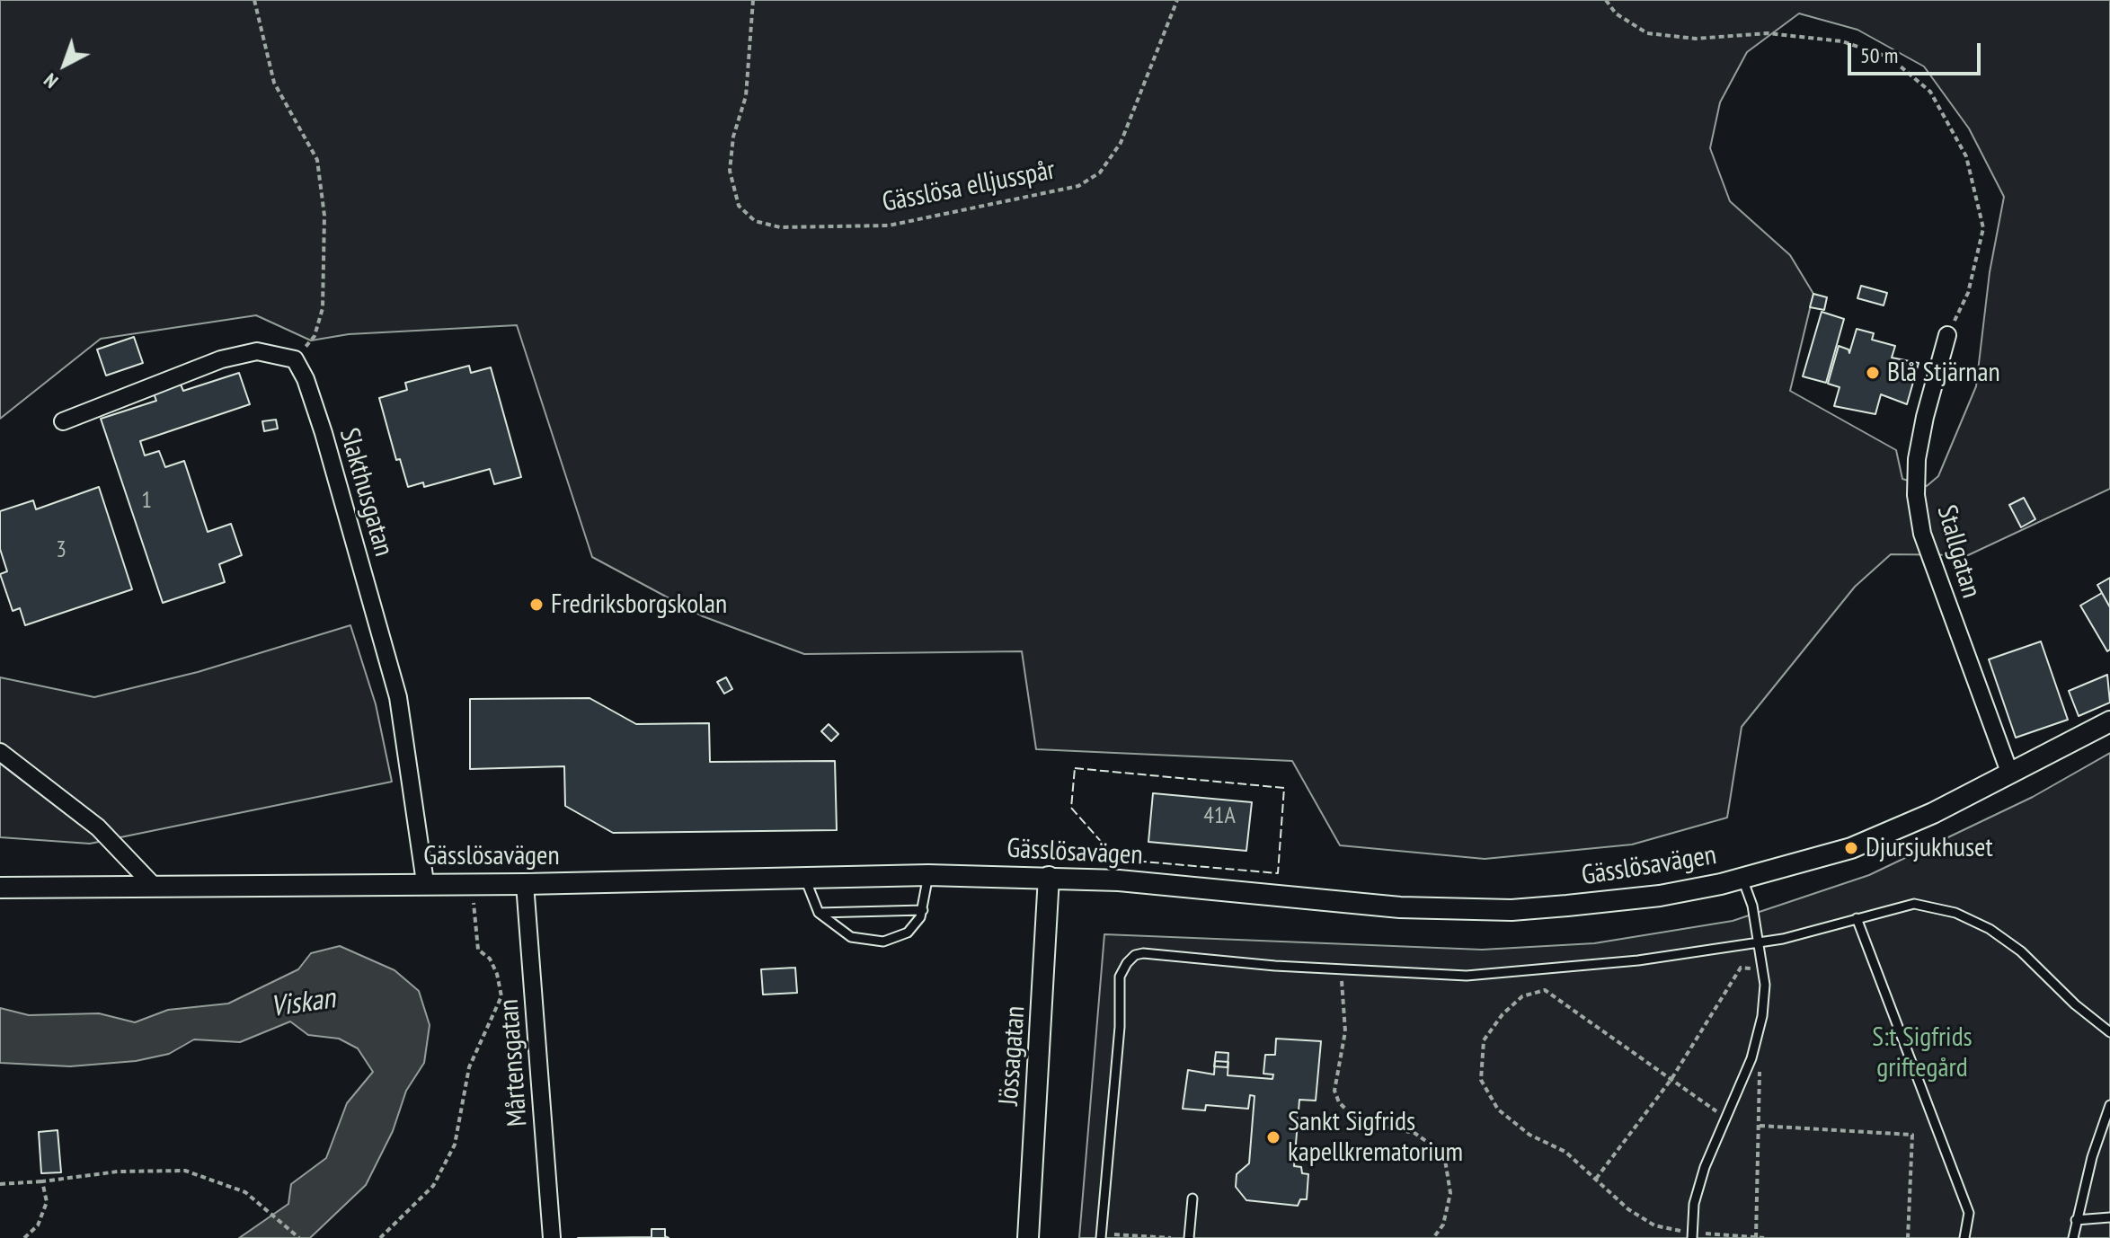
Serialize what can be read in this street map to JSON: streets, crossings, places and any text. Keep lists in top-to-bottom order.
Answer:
{
  "streets": {
    "street": [
      "Slakthusgatan",
      "Stallgatan",
      "Gässlösavägen",
      "Jössagatan",
      "Mårtensgatan"
    ],
    "path": ["Gässlösa elljusspår"]
  },
  "crossings": [
    ["Slakthusgatan", "Gässlösavägen"],
    ["Stallgatan", "Gässlösavägen"],
    ["Gässlösavägen", "Jössagatan"],
    ["Gässlösavägen", "Mårtensgatan"]
  ],
  "water": ["Viskan"],
  "parks": ["S:t Sigfrids griftegård"],
  "places": [
    "Blå Stjärnan",
    "Fredriksborgskolan",
    "Djursjukhuset",
    "Sankt Sigfrids kapellkrematorium"
  ],
  "house_numbers": ["1", "3", "41A"],
  "scale_bar": "50 m",
  "north": "bottom left"
}
